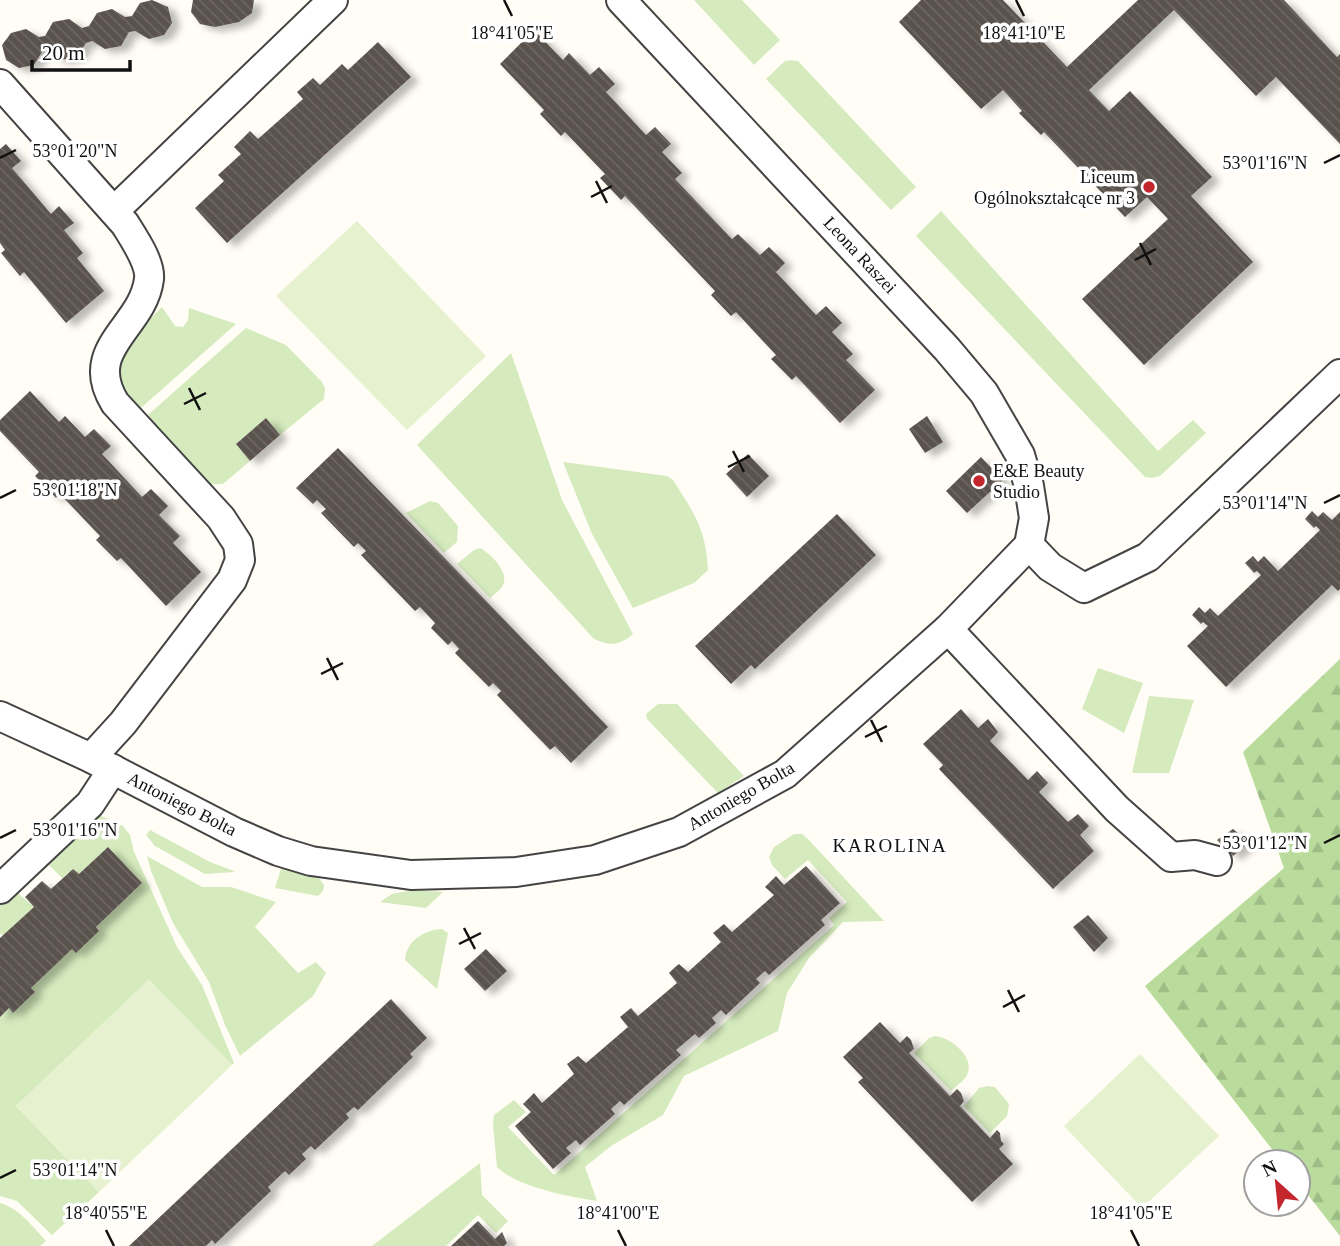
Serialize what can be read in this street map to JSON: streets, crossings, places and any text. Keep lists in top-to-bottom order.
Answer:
{
  "streets": {
    "street": ["Leona Raszei", "Antoniego Bolta"]
  },
  "crossings": [
    ["Leona Raszei", "Antoniego Bolta"]
  ],
  "districts": ["KAROLINA"],
  "places": ["Liceum Ogólnokształcące nr 3", "E&E Beauty Studio"],
  "scale_bar": "20 m",
  "north": "top left",
  "coordinates": [
    "18°41'05\"E",
    "18°41'10\"E",
    "53°01'20\"N",
    "53°01'16\"N",
    "53°01'18\"N",
    "53°01'14\"N",
    "53°01'12\"N",
    "18°40'55\"E",
    "18°41'00\"E"
  ]
}
